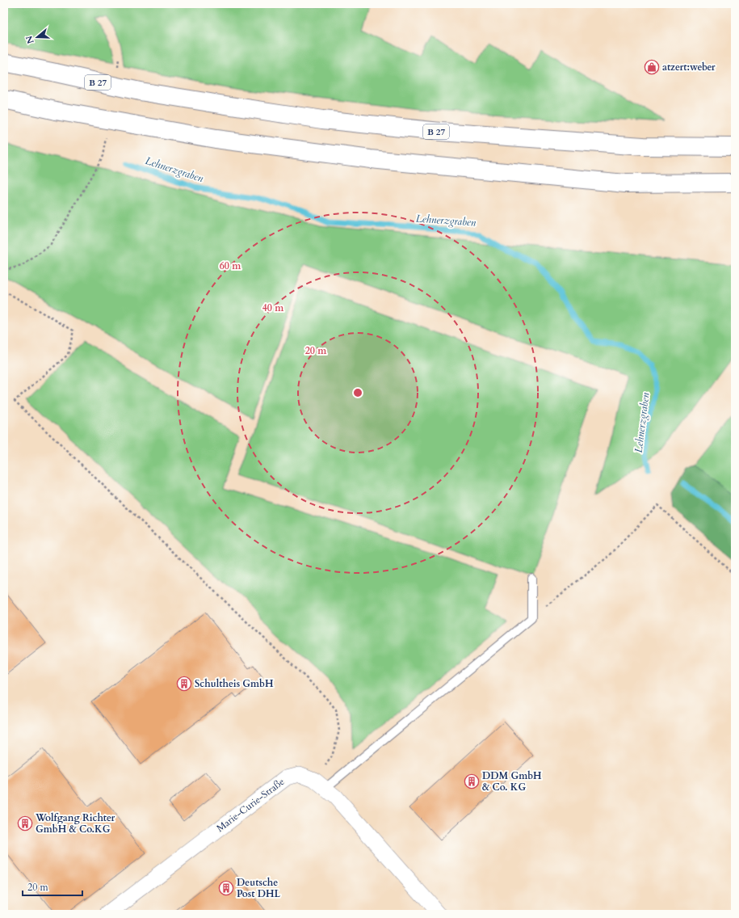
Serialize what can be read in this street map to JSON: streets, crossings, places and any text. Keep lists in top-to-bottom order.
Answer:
{
  "streets": {
    "highway": ["B 27"],
    "street": ["Marie-Curie-Straße"]
  },
  "water": ["Lehnerzgraben"],
  "places": {
    "shop": ["atzert:weber"],
    "building": [
      "Schultheis GmbH",
      "DDM GmbH & Co. KG",
      "Wolfgang Richter GmbH & Co.KG",
      "Deutsche Post DHL"
    ]
  },
  "scale_bar": "20 m",
  "north": "left",
  "rings": ["60 m", "40 m", "20 m"]
}
